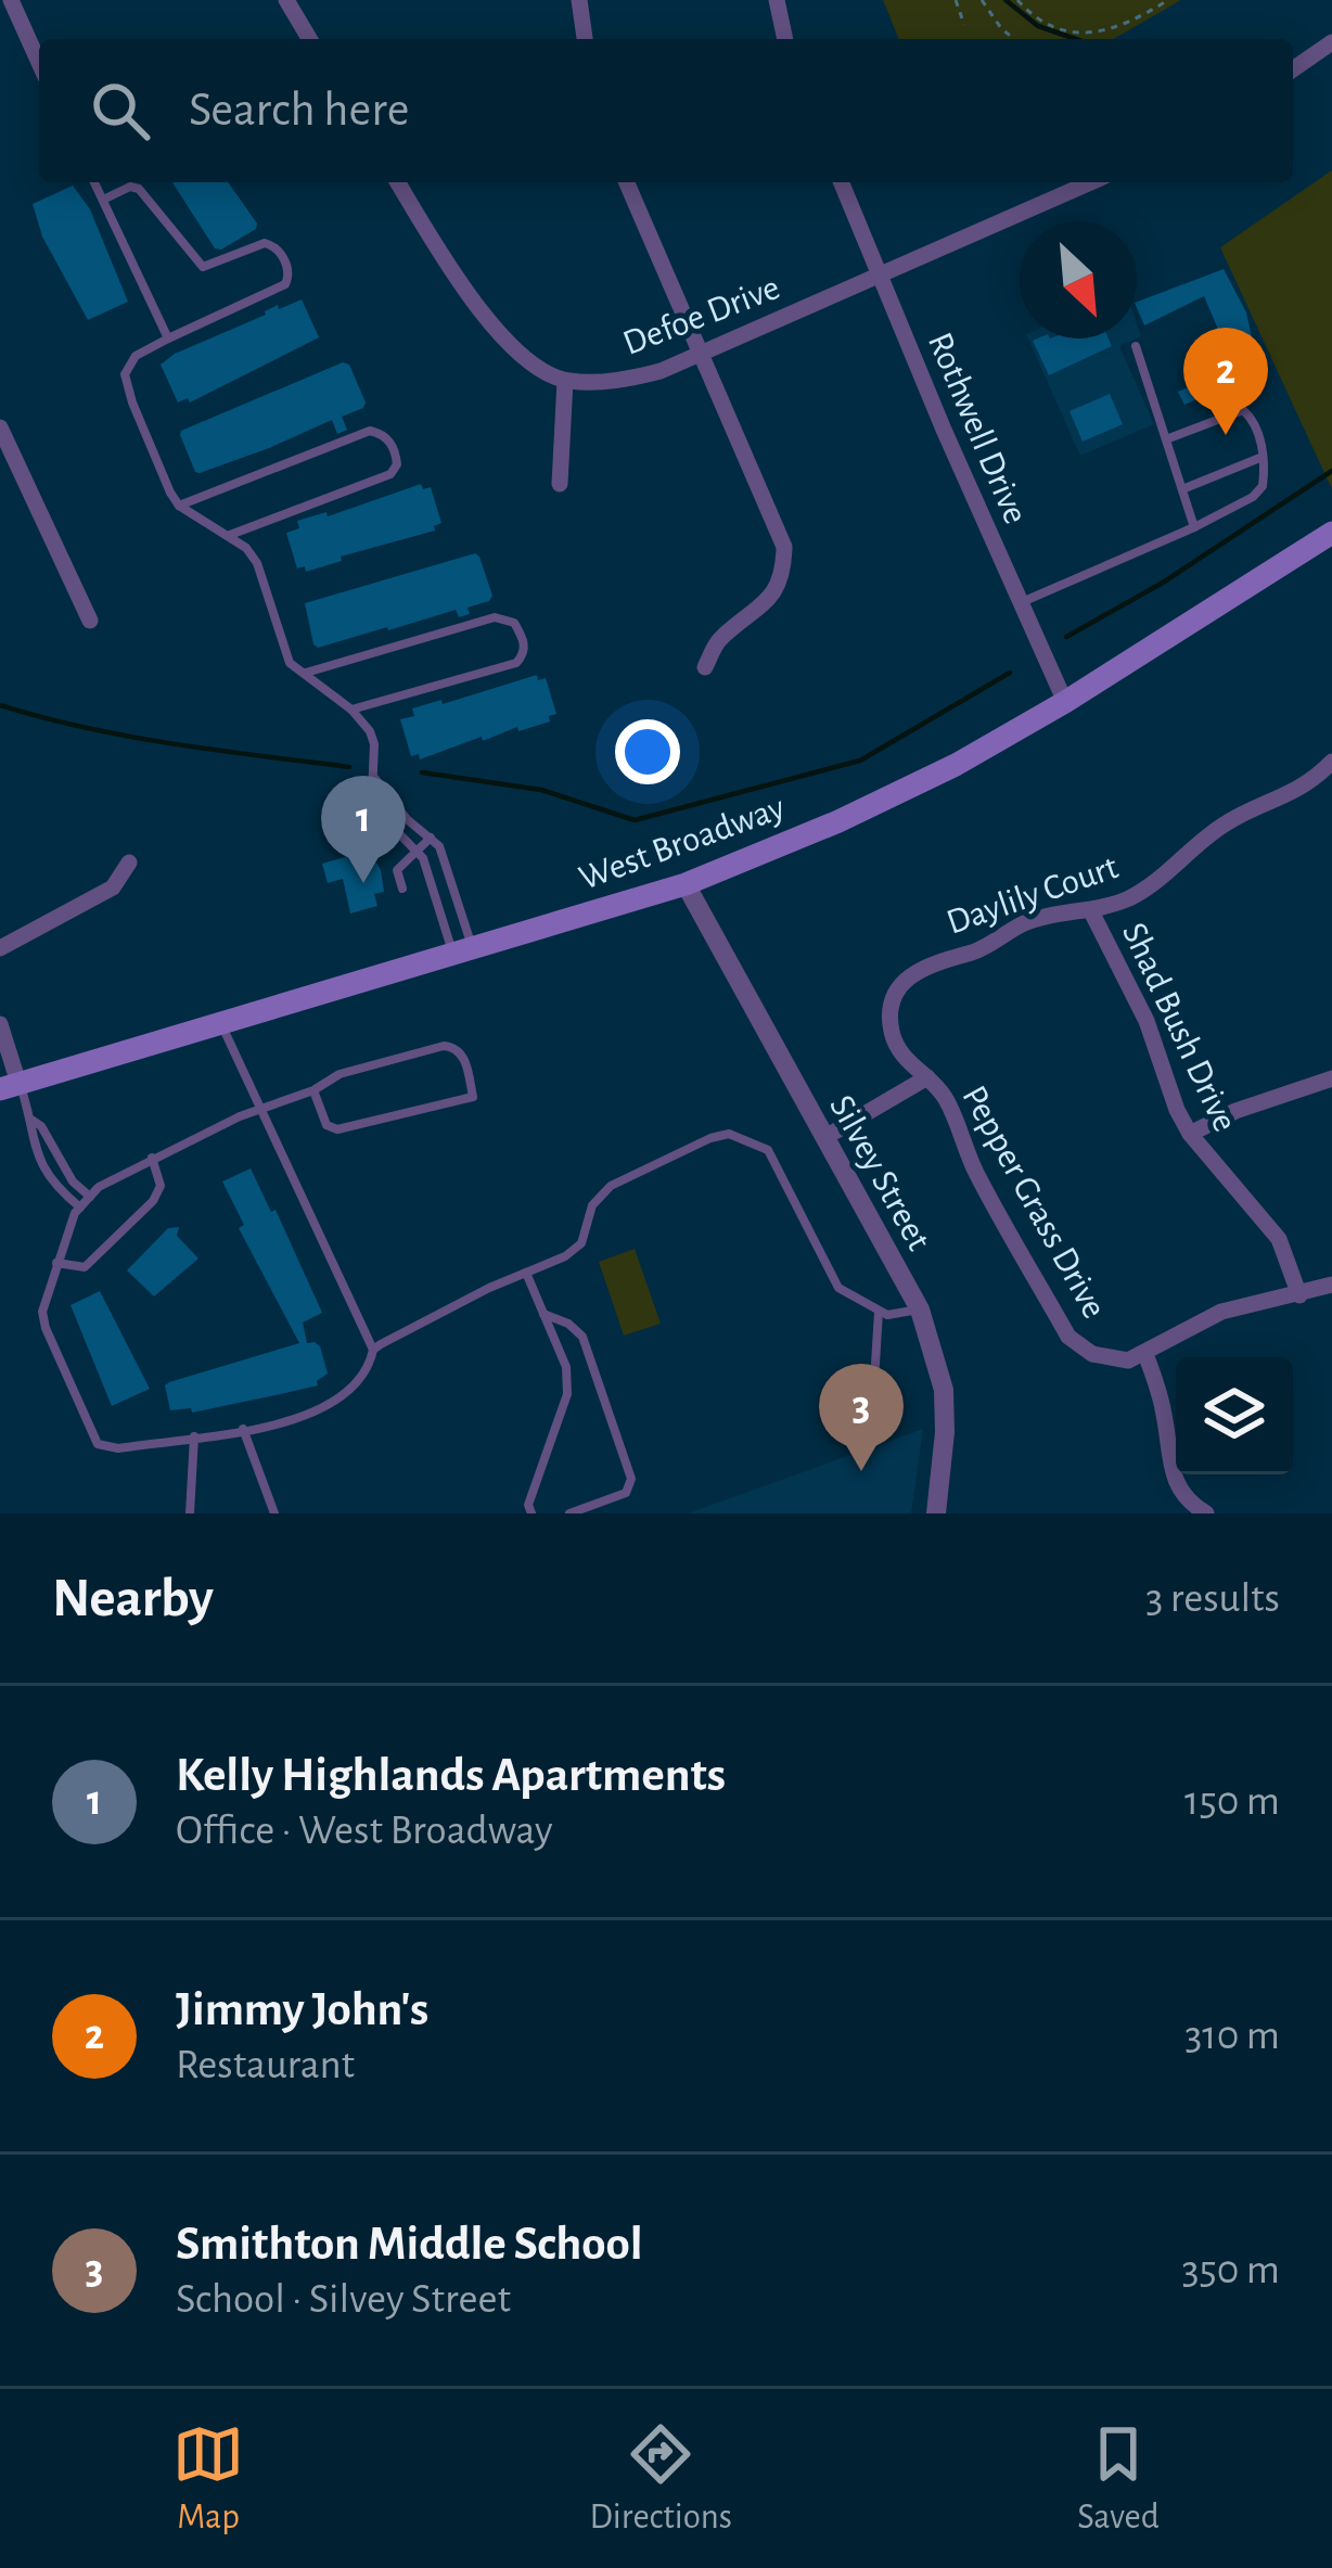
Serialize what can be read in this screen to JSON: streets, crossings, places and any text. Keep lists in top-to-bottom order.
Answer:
{
  "streets": {
    "main road": ["West Broadway"],
    "street": [
      "Defoe Drive",
      "Rothwell Drive",
      "Daylily Court",
      "Shad Bush Drive",
      "Silvey Street",
      "Pepper Grass Drive"
    ]
  },
  "crossings": [
    ["Defoe Drive", "Rothwell Drive"],
    ["Rothwell Drive", "West Broadway"],
    ["West Broadway", "Silvey Street"],
    ["Daylily Court", "Shad Bush Drive"],
    ["Daylily Court", "Pepper Grass Drive"]
  ],
  "north": "bottom right",
  "page": {
    "search": "Search here",
    "pins": ["2", "1", "3"],
    "heading": ["Nearby", "3 results"],
    "list": [
      {
        "mark": "1",
        "name": "Kelly Highlands Apartments",
        "note": "Office · West Broadway",
        "value": "150 m"
      },
      {
        "mark": "2",
        "name": "Jimmy John's",
        "note": "Restaurant",
        "value": "310 m"
      },
      {
        "mark": "3",
        "name": "Smithton Middle School",
        "note": "School · Silvey Street",
        "value": "350 m"
      }
    ],
    "nav": ["Map", "Directions", "Saved"]
  }
}
